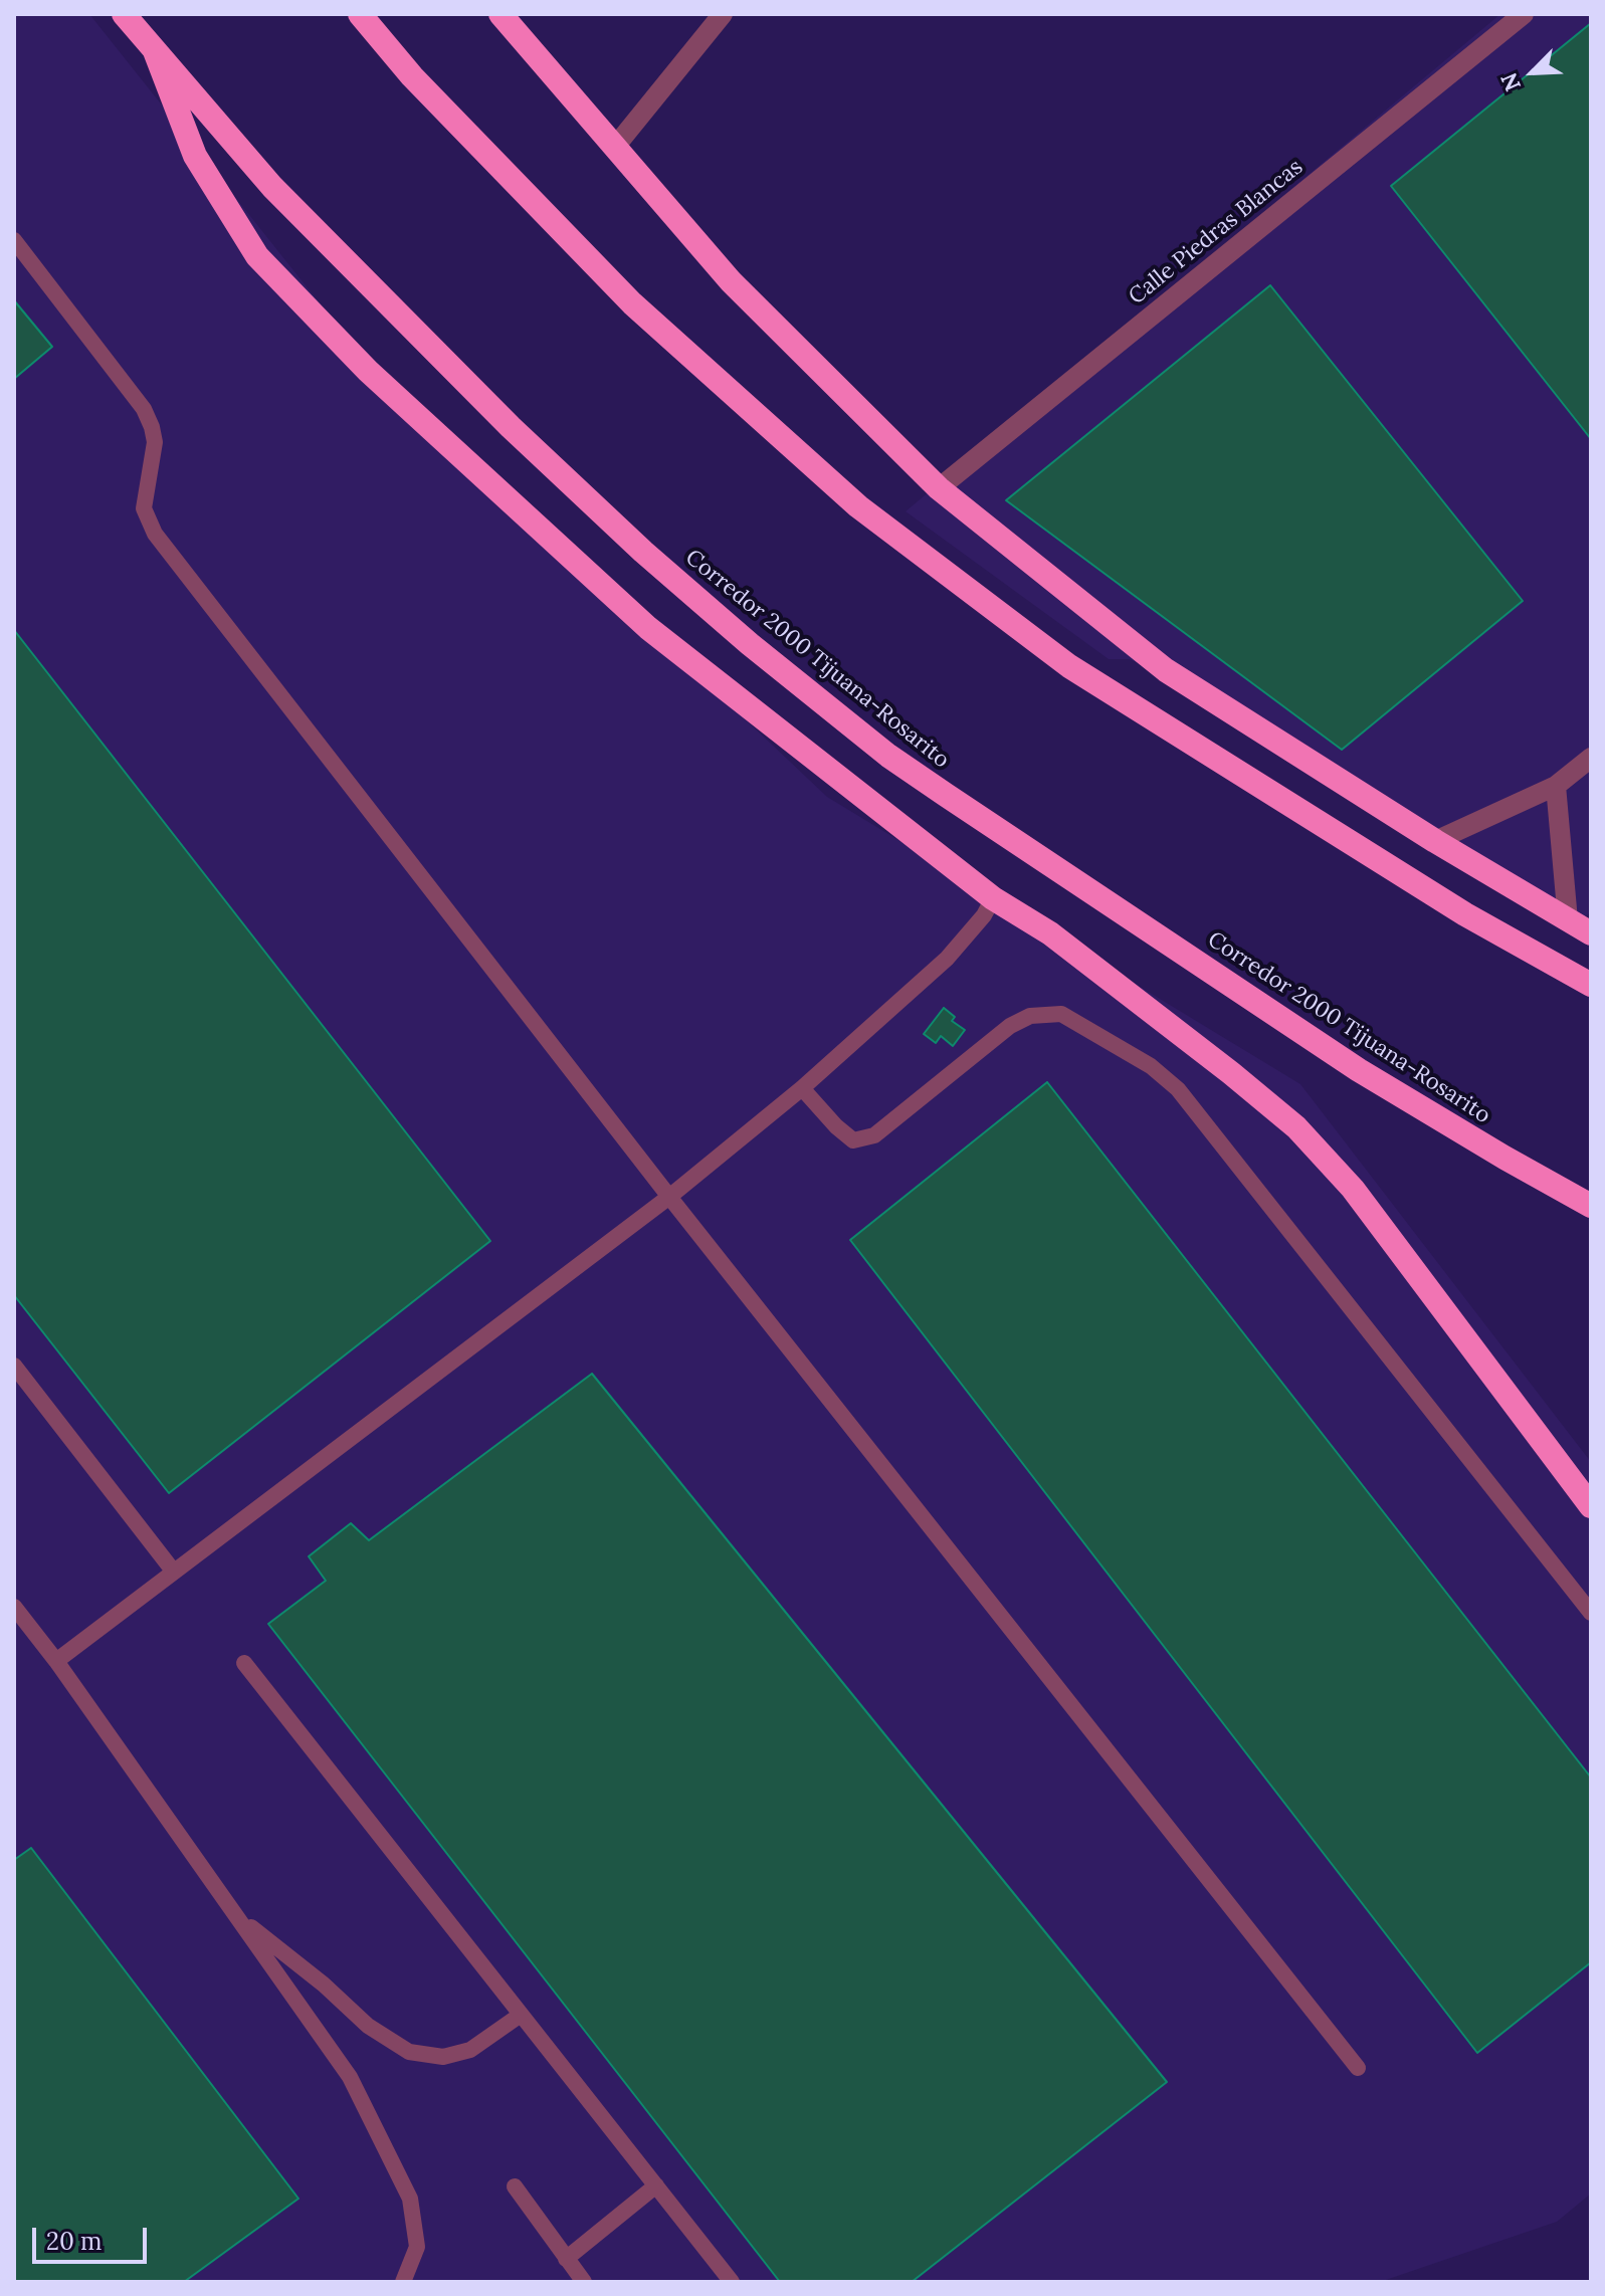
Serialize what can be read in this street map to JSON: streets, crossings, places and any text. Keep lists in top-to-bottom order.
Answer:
{
  "streets": {
    "highway": ["Corredor 2000 Tijuana-Rosarito"],
    "street": ["Calle Piedras Blancas"]
  },
  "scale_bar": "20 m",
  "north": "bottom left"
}
